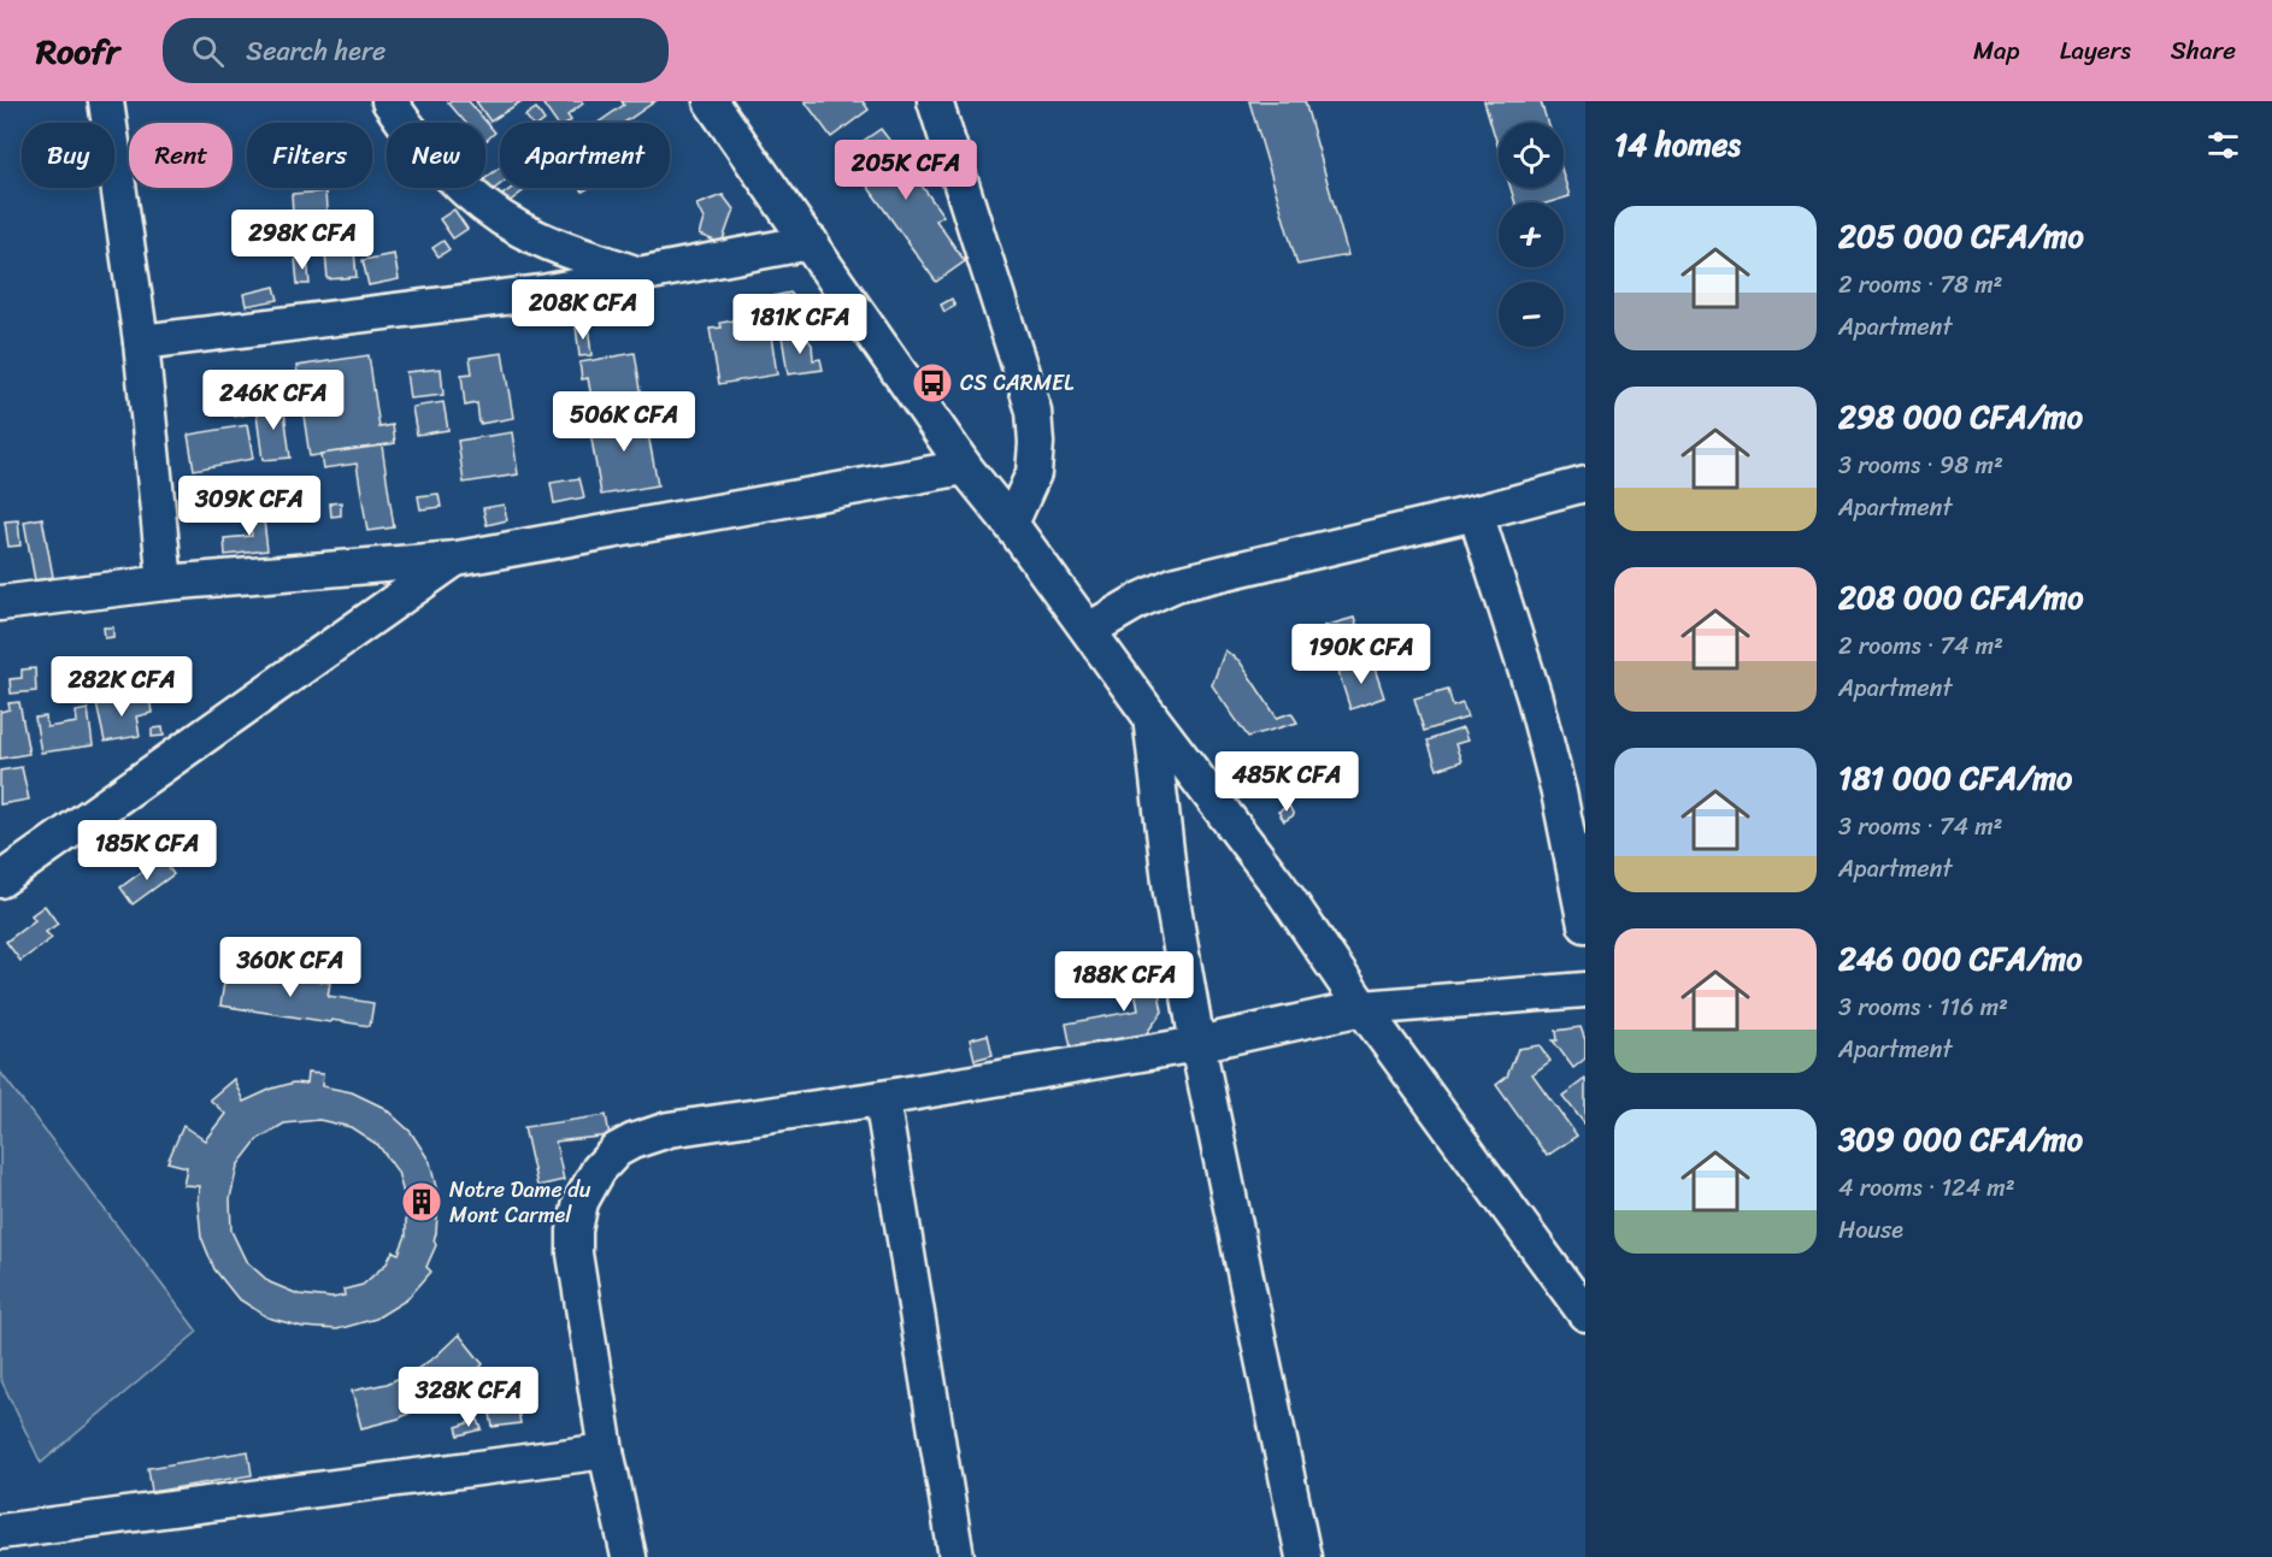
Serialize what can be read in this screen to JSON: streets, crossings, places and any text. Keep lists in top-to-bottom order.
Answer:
{
  "places": {
    "bus stop": ["CS CARMEL"],
    "building": ["Notre Dame du Mont Carmel"]
  },
  "page": {
    "header": "Roofr",
    "search": "Search here",
    "nav": ["Map", "Layers", "Share"],
    "heading": "14 homes",
    "map_buttons": ["+", "−"],
    "chip": [
      "Buy",
      "Rent",
      "Filters",
      "New",
      "Apartment"
    ],
    "price": [
      "205K CFA",
      "298K CFA",
      "208K CFA",
      "181K CFA",
      "246K CFA",
      "506K CFA",
      "309K CFA",
      "190K CFA",
      "282K CFA",
      "485K CFA",
      "185K CFA",
      "360K CFA",
      "188K CFA",
      "328K CFA"
    ],
    "list": [
      {
        "name": "205 000 CFA/mo",
        "note": "2 rooms · 78 m² · Apartment"
      },
      {
        "name": "298 000 CFA/mo",
        "note": "3 rooms · 98 m² · Apartment"
      },
      {
        "name": "208 000 CFA/mo",
        "note": "2 rooms · 74 m² · Apartment"
      },
      {
        "name": "181 000 CFA/mo",
        "note": "3 rooms · 74 m² · Apartment"
      },
      {
        "name": "246 000 CFA/mo",
        "note": "3 rooms · 116 m² · Apartment"
      },
      {
        "name": "309 000 CFA/mo",
        "note": "4 rooms · 124 m² · House"
      }
    ]
  }
}
